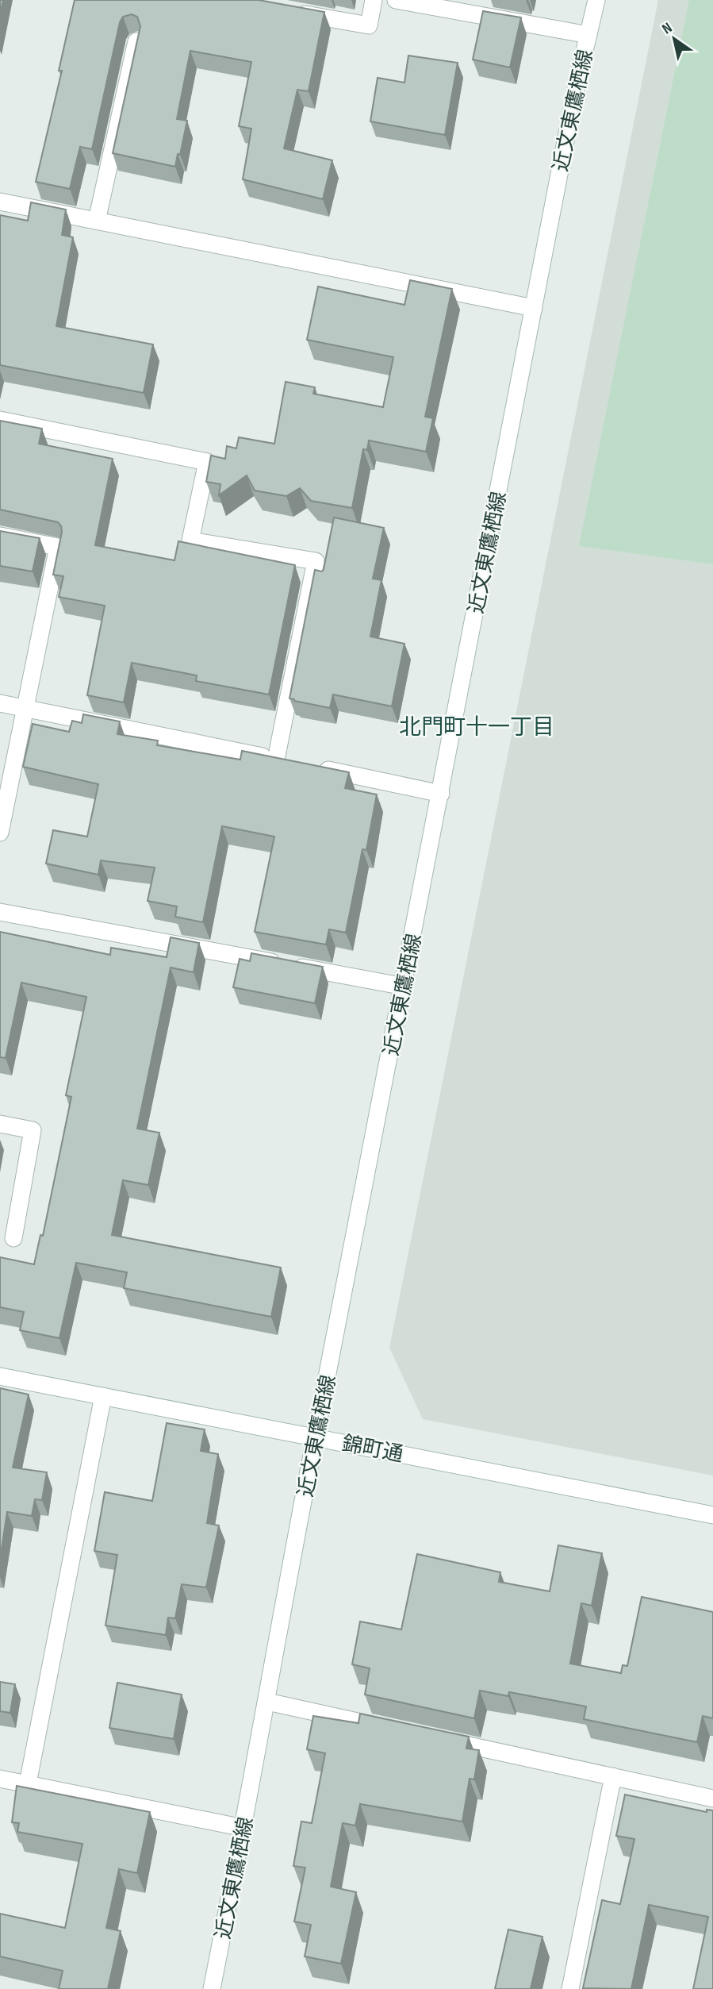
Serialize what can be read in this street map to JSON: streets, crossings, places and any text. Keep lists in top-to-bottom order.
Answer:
{
  "streets": {
    "street": ["近文東鷹栖線", "錦町通"]
  },
  "crossings": [
    ["近文東鷹栖線", "錦町通"]
  ],
  "districts": ["北門町十一丁目"],
  "north": "top left"
}
